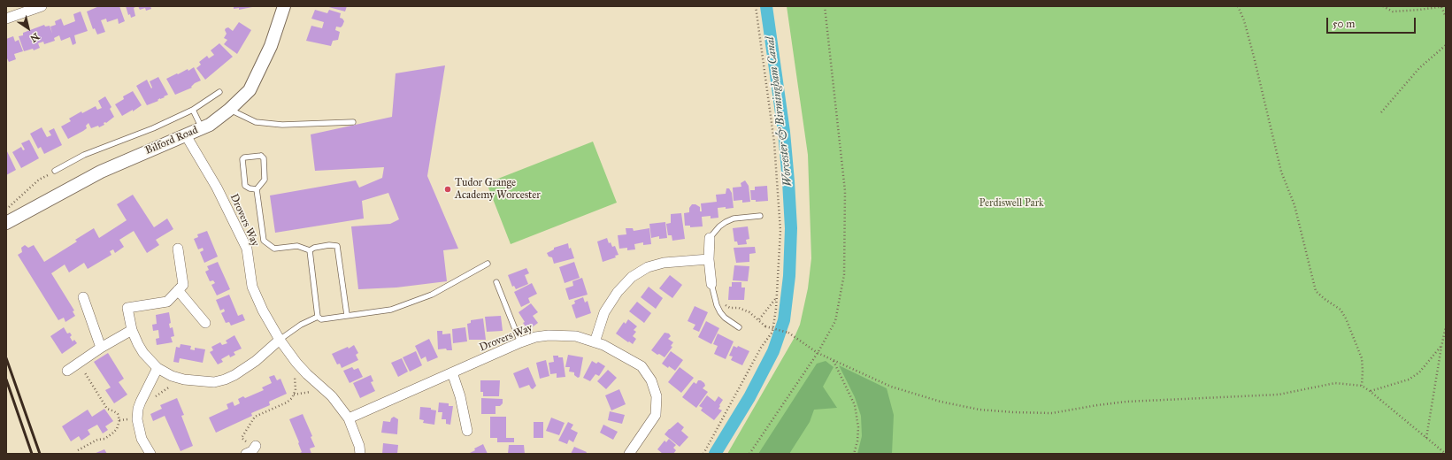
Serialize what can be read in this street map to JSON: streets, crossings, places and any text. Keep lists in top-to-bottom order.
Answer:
{
  "streets": {
    "street": ["Bilford Road", "Drovers Way"]
  },
  "crossings": [
    ["Bilford Road", "Drovers Way"]
  ],
  "water": ["Worcester & Birmingham Canal"],
  "parks": ["Perdiswell Park"],
  "places": ["Tudor Grange Academy Worcester"],
  "scale_bar": "50 m",
  "north": "bottom right"
}
